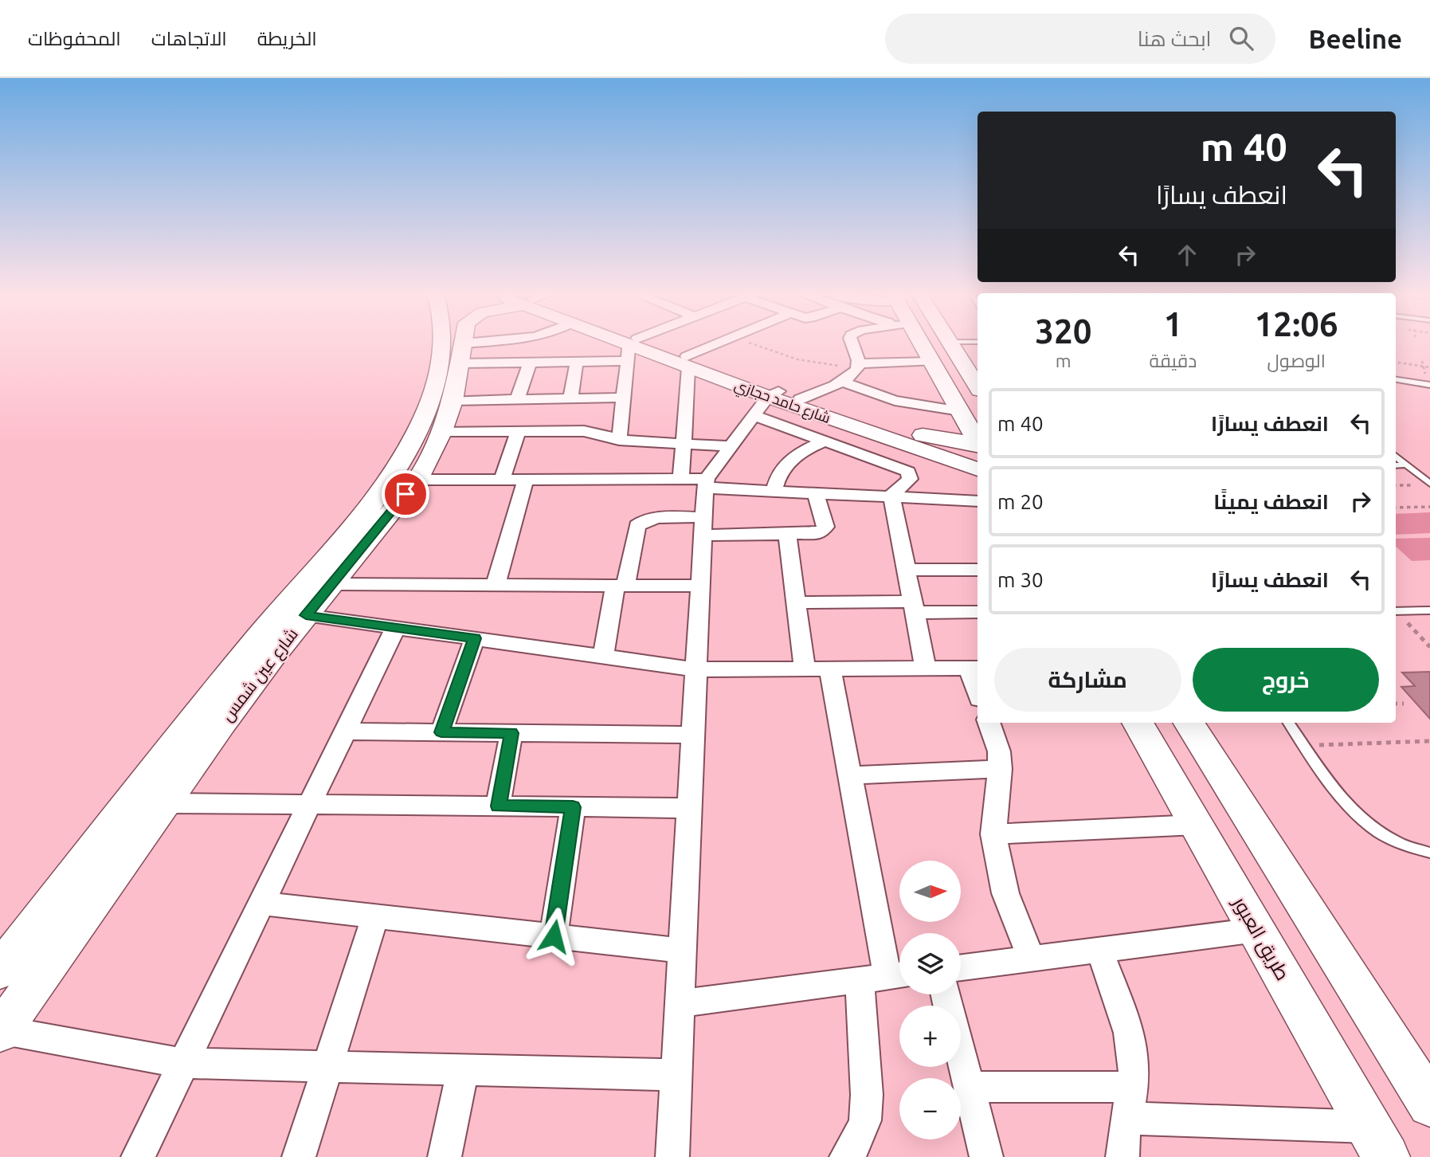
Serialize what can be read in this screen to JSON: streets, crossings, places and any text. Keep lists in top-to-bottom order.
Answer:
{
  "streets": {
    "street": ["شارع حامد حجازي", "شارع عين شمس", "طريق العبور"]
  },
  "north": "right",
  "page": {
    "header": "Beeline",
    "search": "ابحث هنا",
    "nav": ["الخريطة", "الاتجاهات", "المحفوظات"],
    "turn": ["40 m", "انعطف يسارًا"],
    "eta": [
      "12:06",
      "الوصول",
      "1",
      "دقيقة",
      "320",
      "m"
    ],
    "list": [
      {
        "name": "انعطف يسارًا",
        "value": "40 m"
      },
      {
        "name": "انعطف يمينًا",
        "value": "20 m"
      },
      {
        "name": "انعطف يسارًا",
        "value": "30 m"
      }
    ],
    "buttons": ["خروج", "مشاركة"],
    "map_buttons": ["+", "−"]
  }
}
